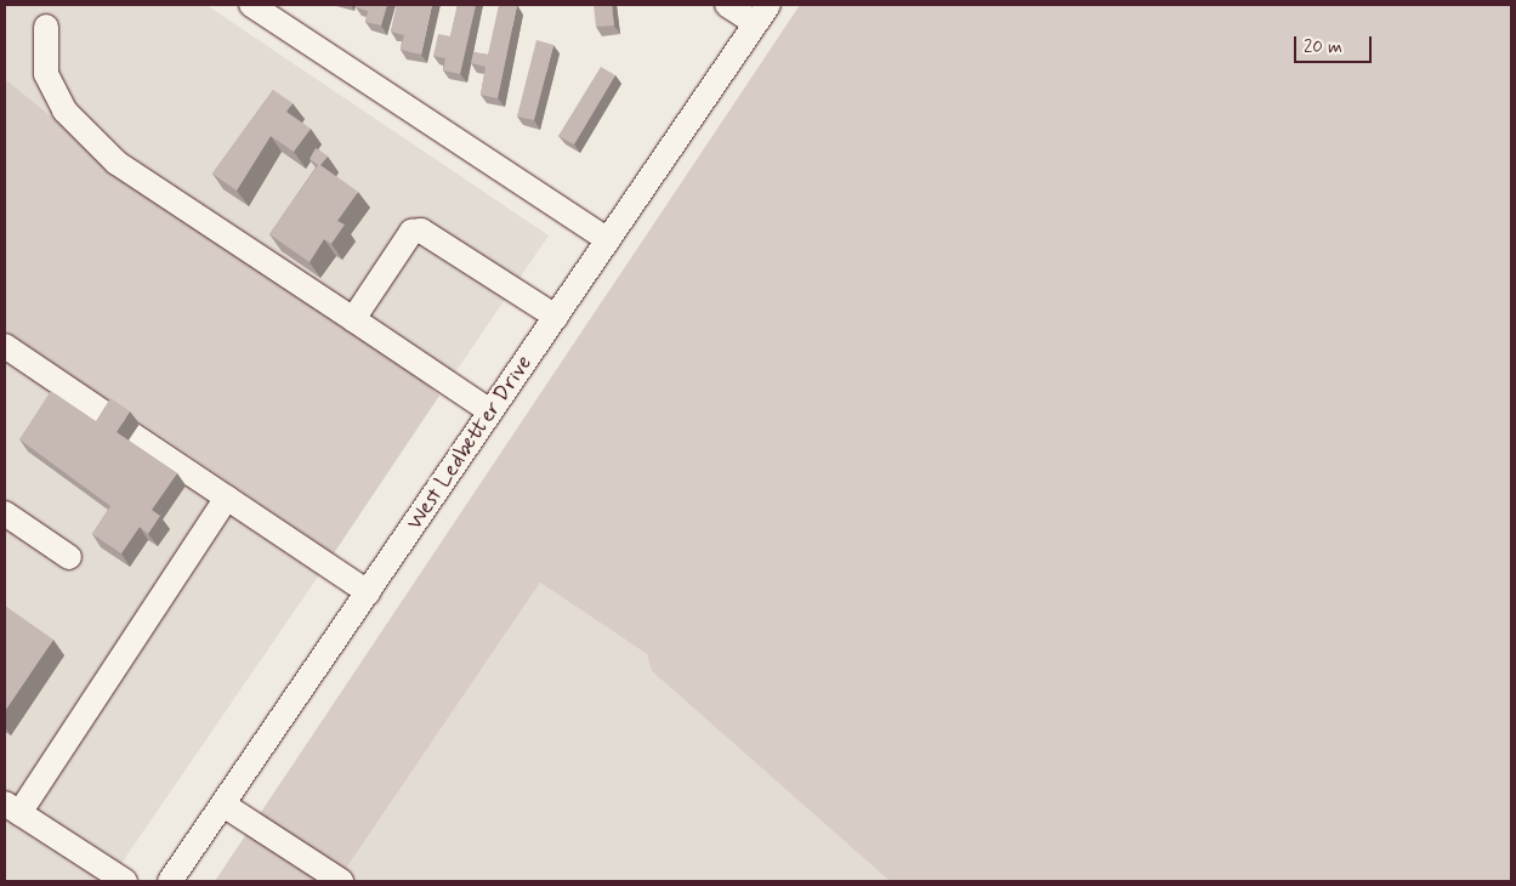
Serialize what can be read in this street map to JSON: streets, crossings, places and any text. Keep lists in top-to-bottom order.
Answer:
{
  "streets": {
    "street": ["West Ledbetter Drive"]
  },
  "scale_bar": "20 m"
}
